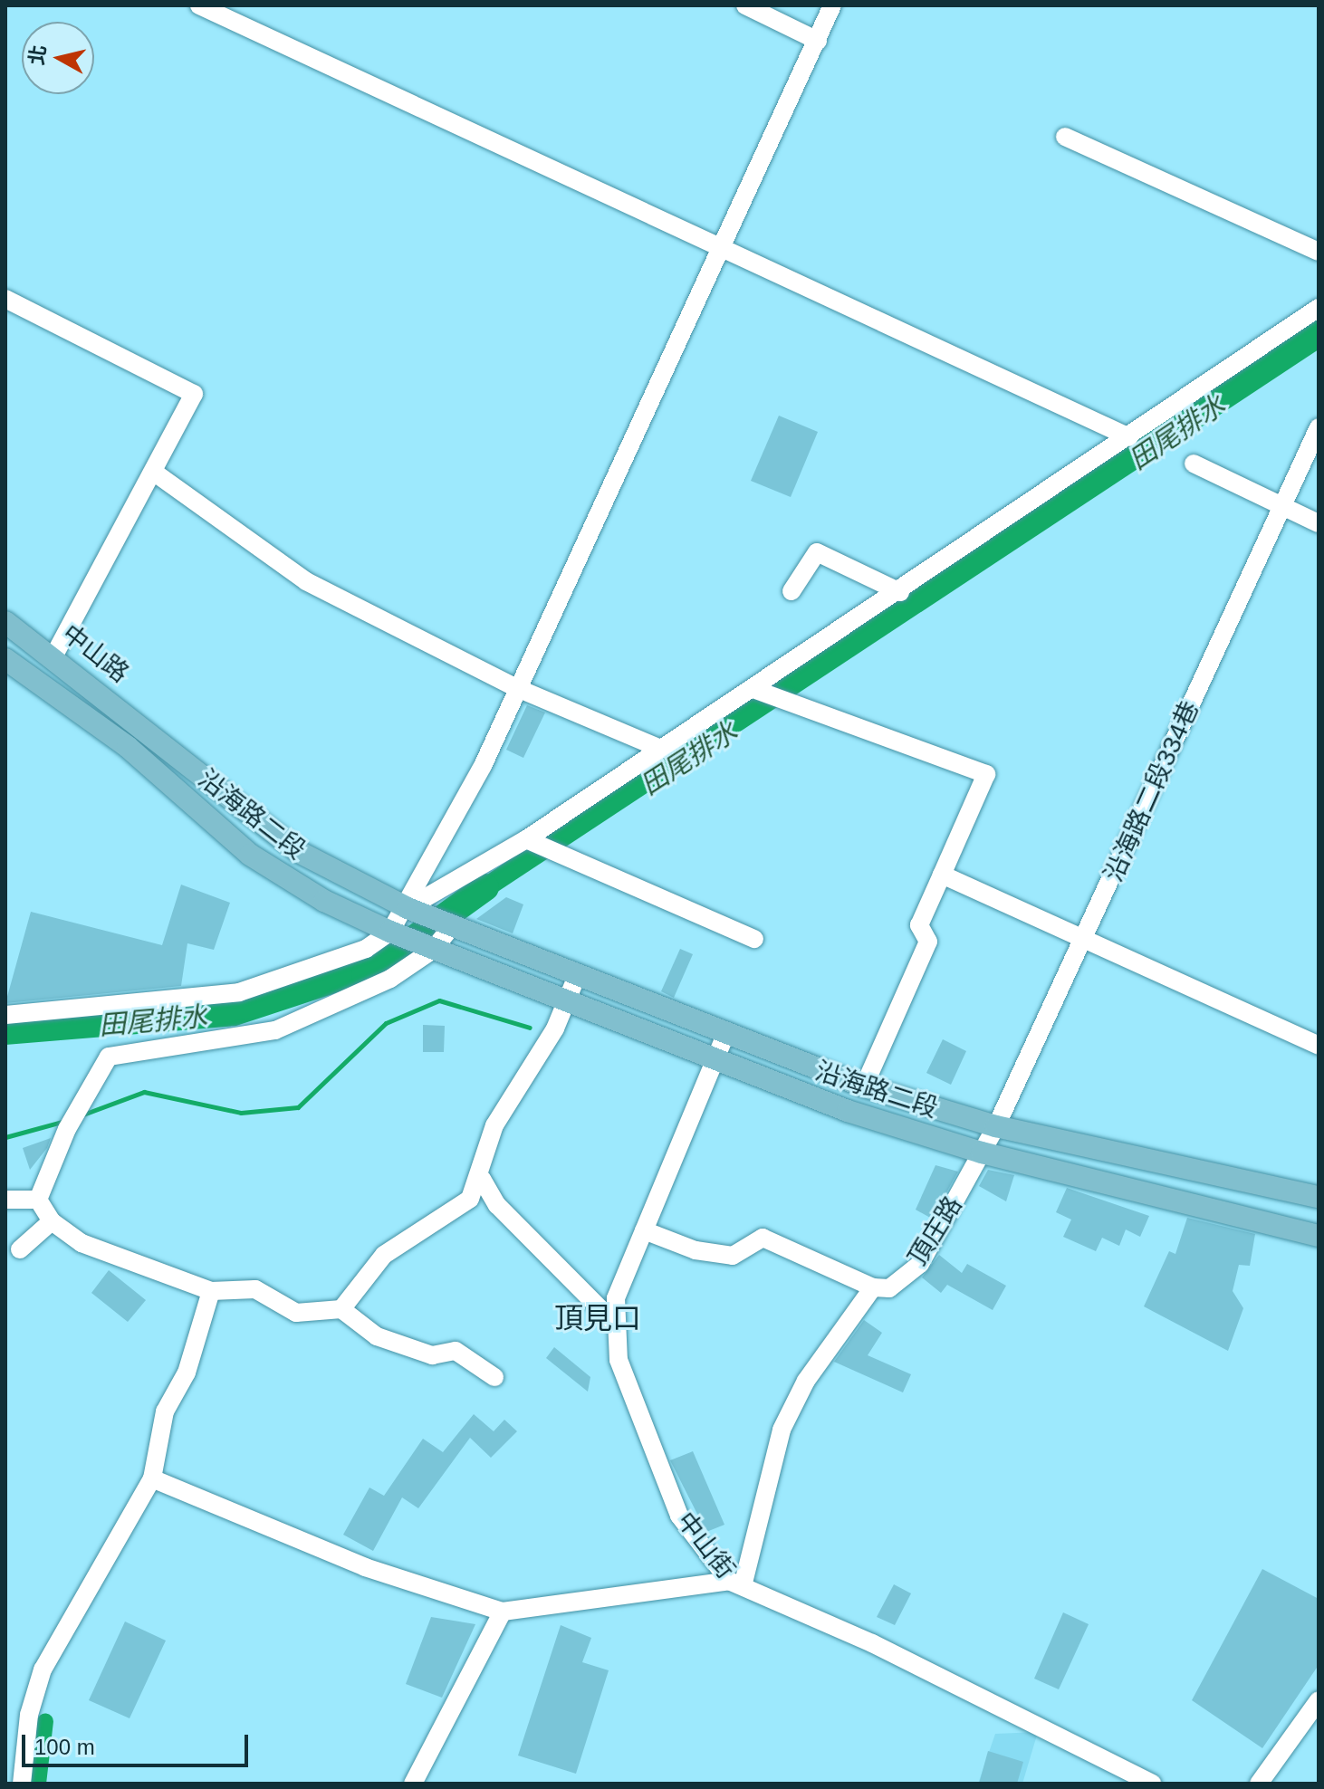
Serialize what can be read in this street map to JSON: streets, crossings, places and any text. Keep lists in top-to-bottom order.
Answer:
{
  "streets": {
    "main road": ["中山路", "沿海路二段"],
    "street": ["沿海路二段334巷", "頂庄路", "中山街"]
  },
  "crossings": [
    ["中山路", "沿海路二段"],
    ["沿海路二段334巷", "沿海路二段"],
    ["沿海路二段334巷", "頂庄路"],
    ["沿海路二段", "頂庄路"],
    ["沿海路二段", "中山街"]
  ],
  "districts": ["頂見口"],
  "water": ["田尾排水"],
  "scale_bar": "100 m",
  "north": "left"
}
